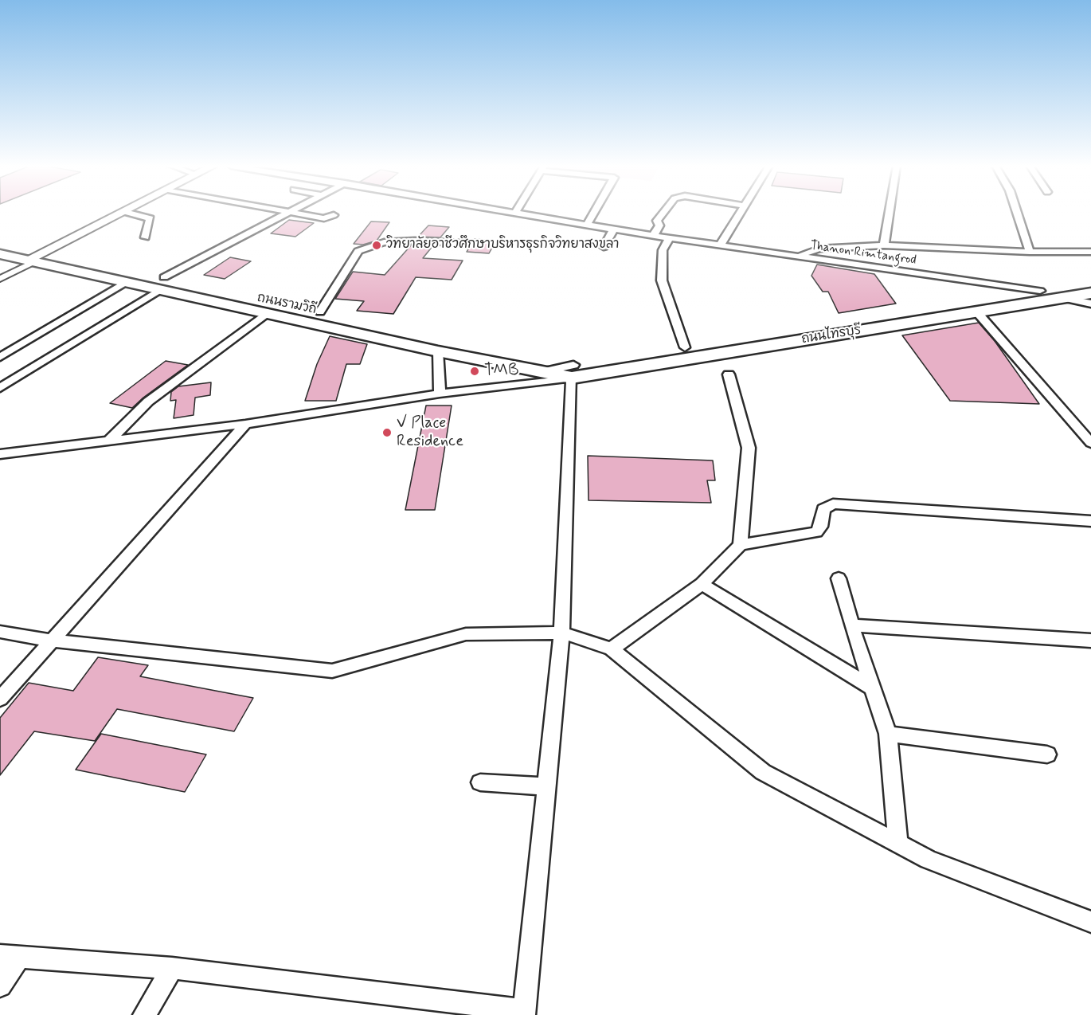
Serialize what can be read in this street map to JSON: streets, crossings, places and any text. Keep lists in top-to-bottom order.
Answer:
{
  "streets": {
    "main road": ["ถนนรามวิถี", "ถนนไทรบุรี"],
    "street": ["Thanon Rimtangrod"]
  },
  "crossings": [
    ["Thanon Rimtangrod", "ถนนไทรบุรี"],
    ["ถนนรามวิถี", "ถนนไทรบุรี"]
  ],
  "places": ["วิทยาลัยอาชีวศึกษาบริหารธุรกิจวิทยาสงขลา", "TMB", "V Place Residence"]
}
